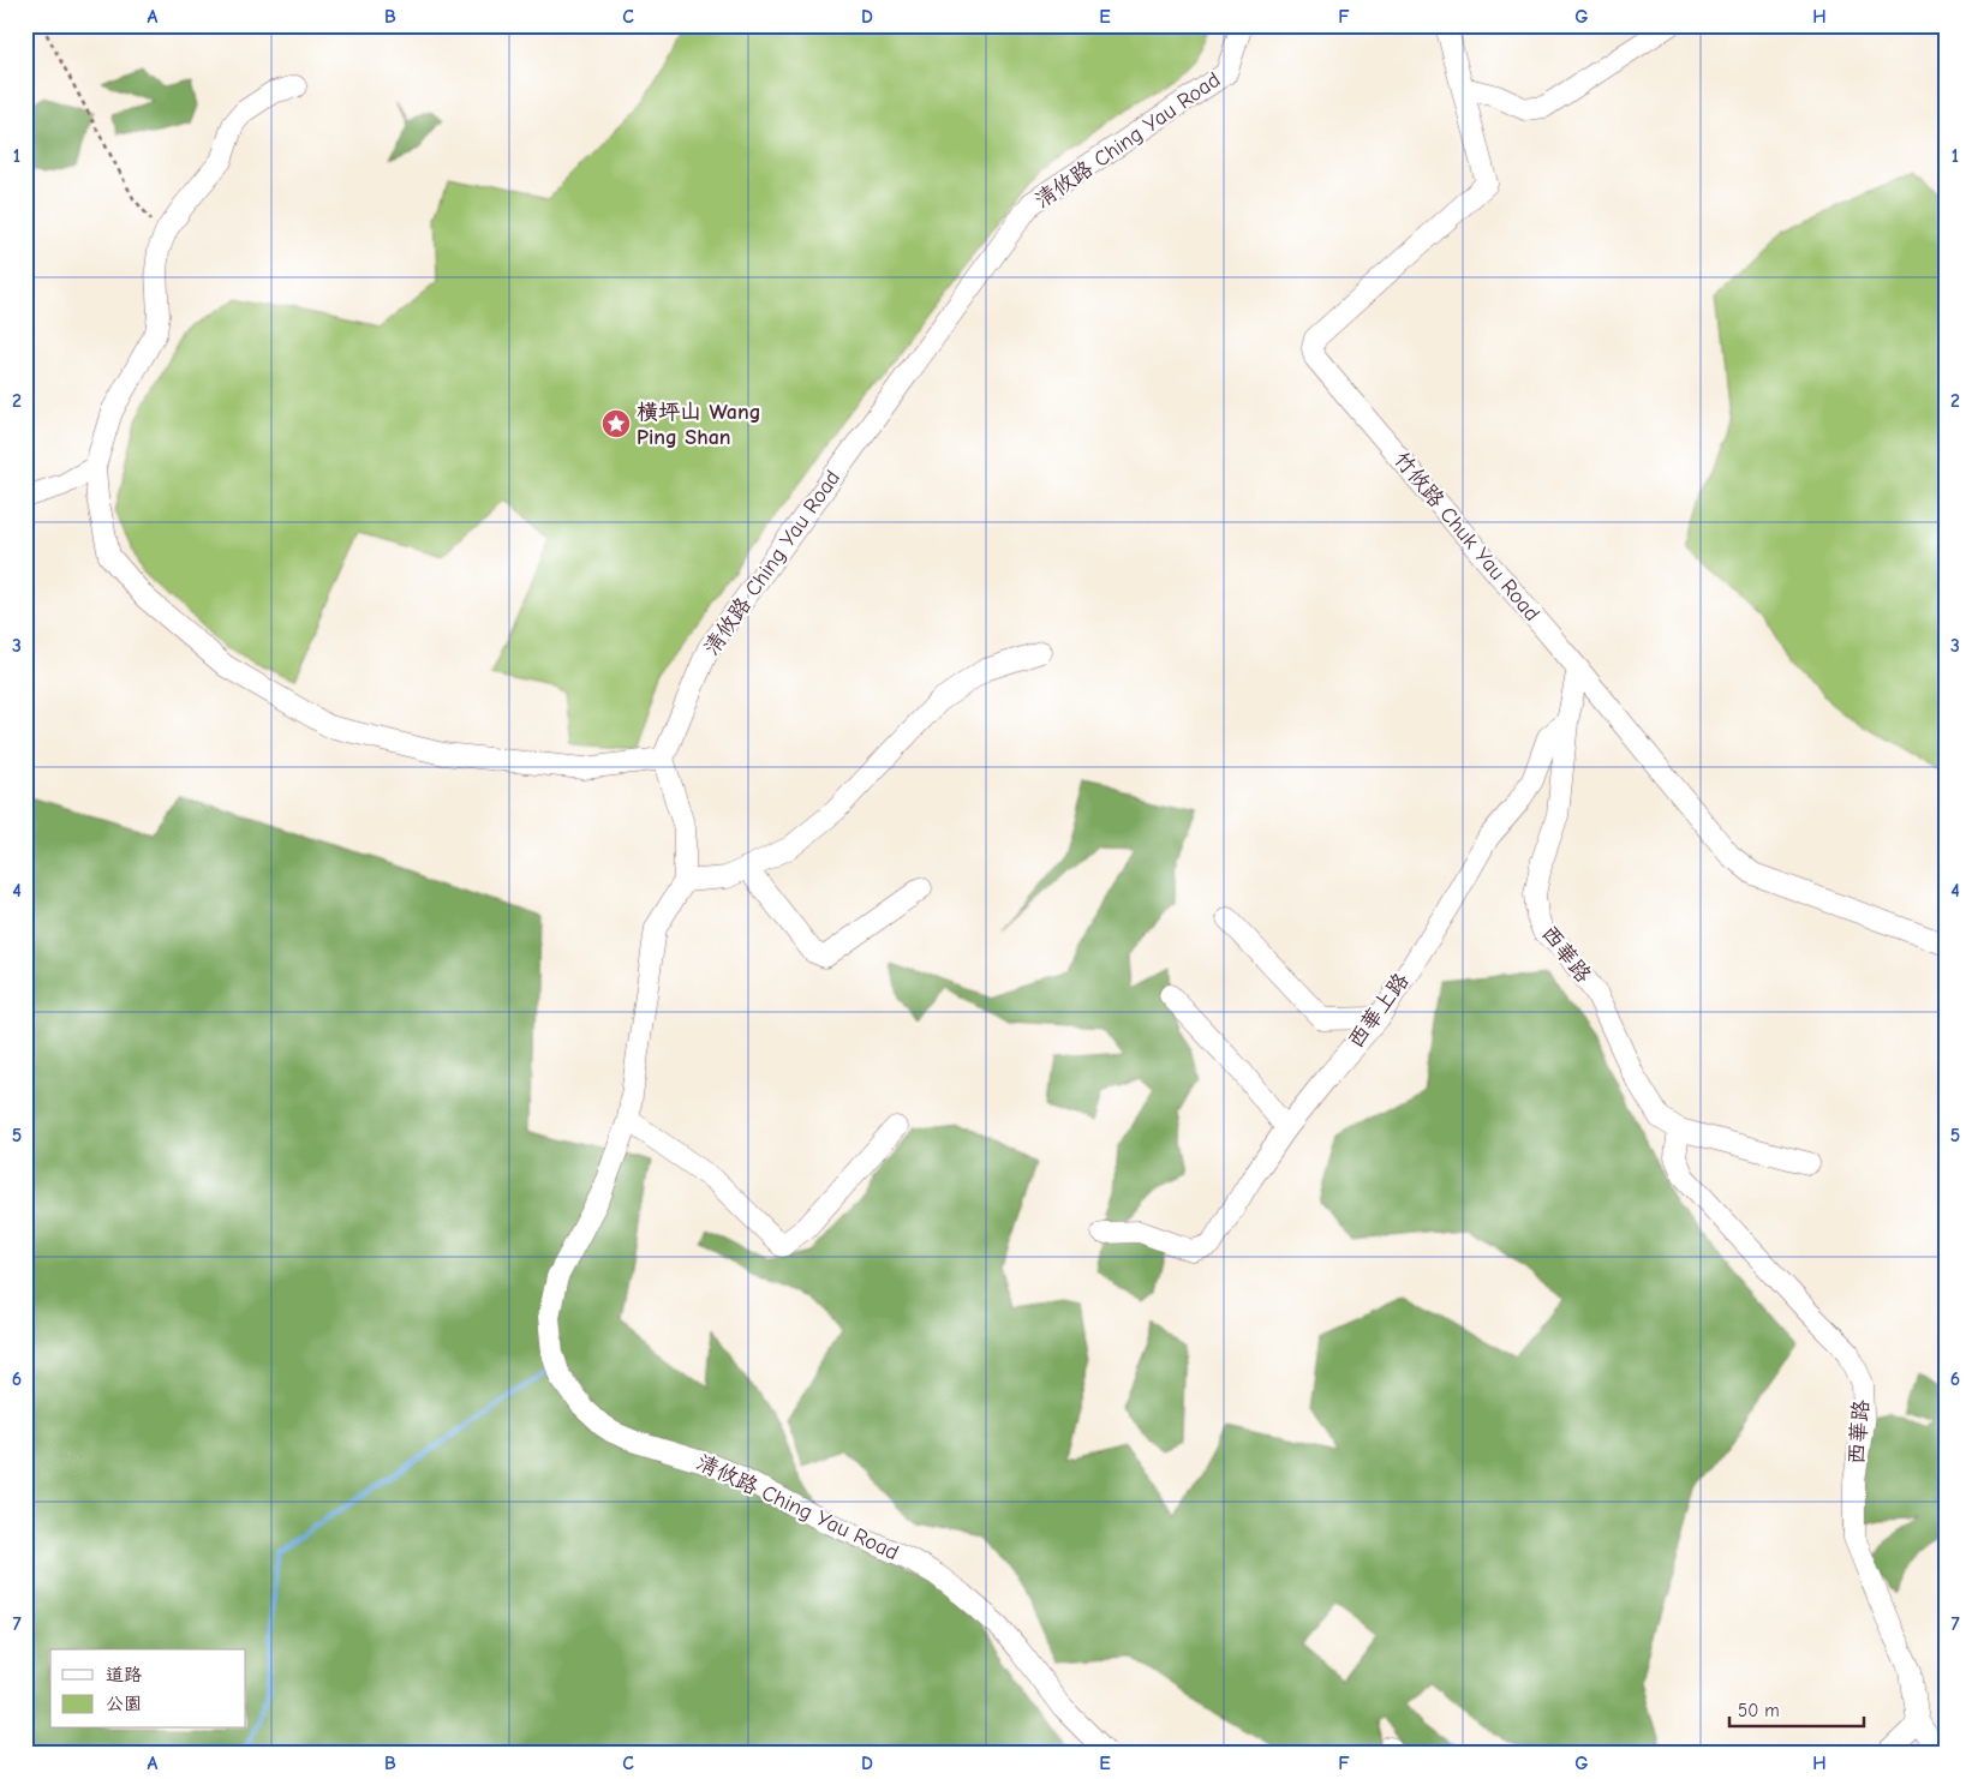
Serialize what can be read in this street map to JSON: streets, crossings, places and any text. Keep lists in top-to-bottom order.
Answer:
{
  "streets": {
    "street": [
      "清攸路 Ching Yau Road",
      "竹攸路 Chuk Yau Road",
      "西華路",
      "西華上路"
    ]
  },
  "crossings": [
    ["西華路", "西華上路"]
  ],
  "places": {
    "place": ["橫坪山 Wang Ping Shan"]
  },
  "legend": ["道路", "公園"],
  "scale_bar": "50 m",
  "grid": {
    "columns": [
      "A",
      "B",
      "C",
      "D",
      "E",
      "F",
      "G",
      "H"
    ],
    "rows": [
      "1",
      "2",
      "3",
      "4",
      "5",
      "6",
      "7"
    ]
  }
}
